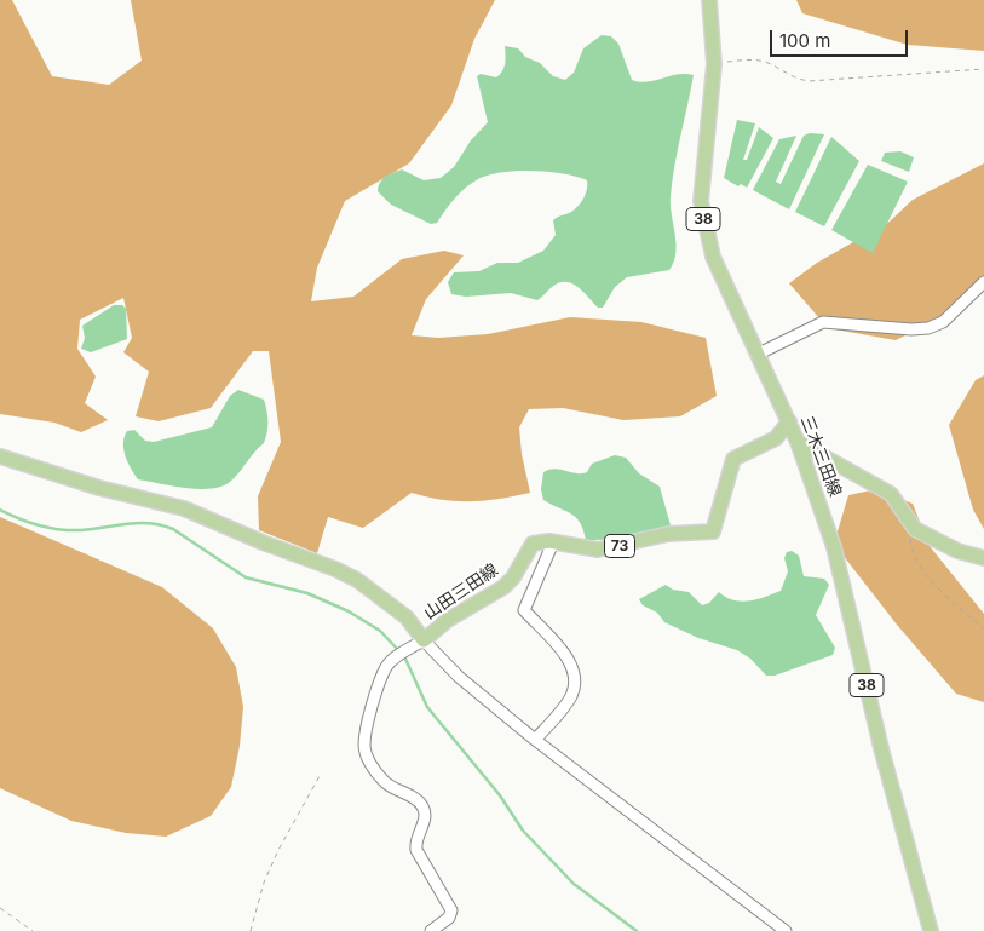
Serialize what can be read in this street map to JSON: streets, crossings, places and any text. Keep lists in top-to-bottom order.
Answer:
{
  "streets": {
    "main road": [
      "38",
      "三木三田線",
      "73",
      "山田三田線"
    ]
  },
  "crossings": [
    ["三木三田線", "山田三田線"]
  ],
  "scale_bar": "100 m"
}
